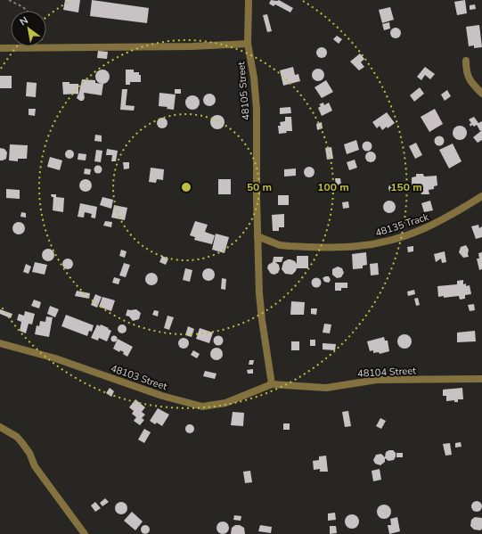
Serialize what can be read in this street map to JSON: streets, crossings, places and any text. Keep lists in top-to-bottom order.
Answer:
{
  "streets": {
    "street": [
      "48105 Street",
      "48135 Track",
      "48104 Street",
      "48103 Street"
    ]
  },
  "crossings": [
    ["48105 Street", "48135 Track"],
    ["48105 Street", "48104 Street"],
    ["48105 Street", "48103 Street"],
    ["48104 Street", "48103 Street"]
  ],
  "north": "top left",
  "rings": ["50 m", "100 m", "150 m"]
}
